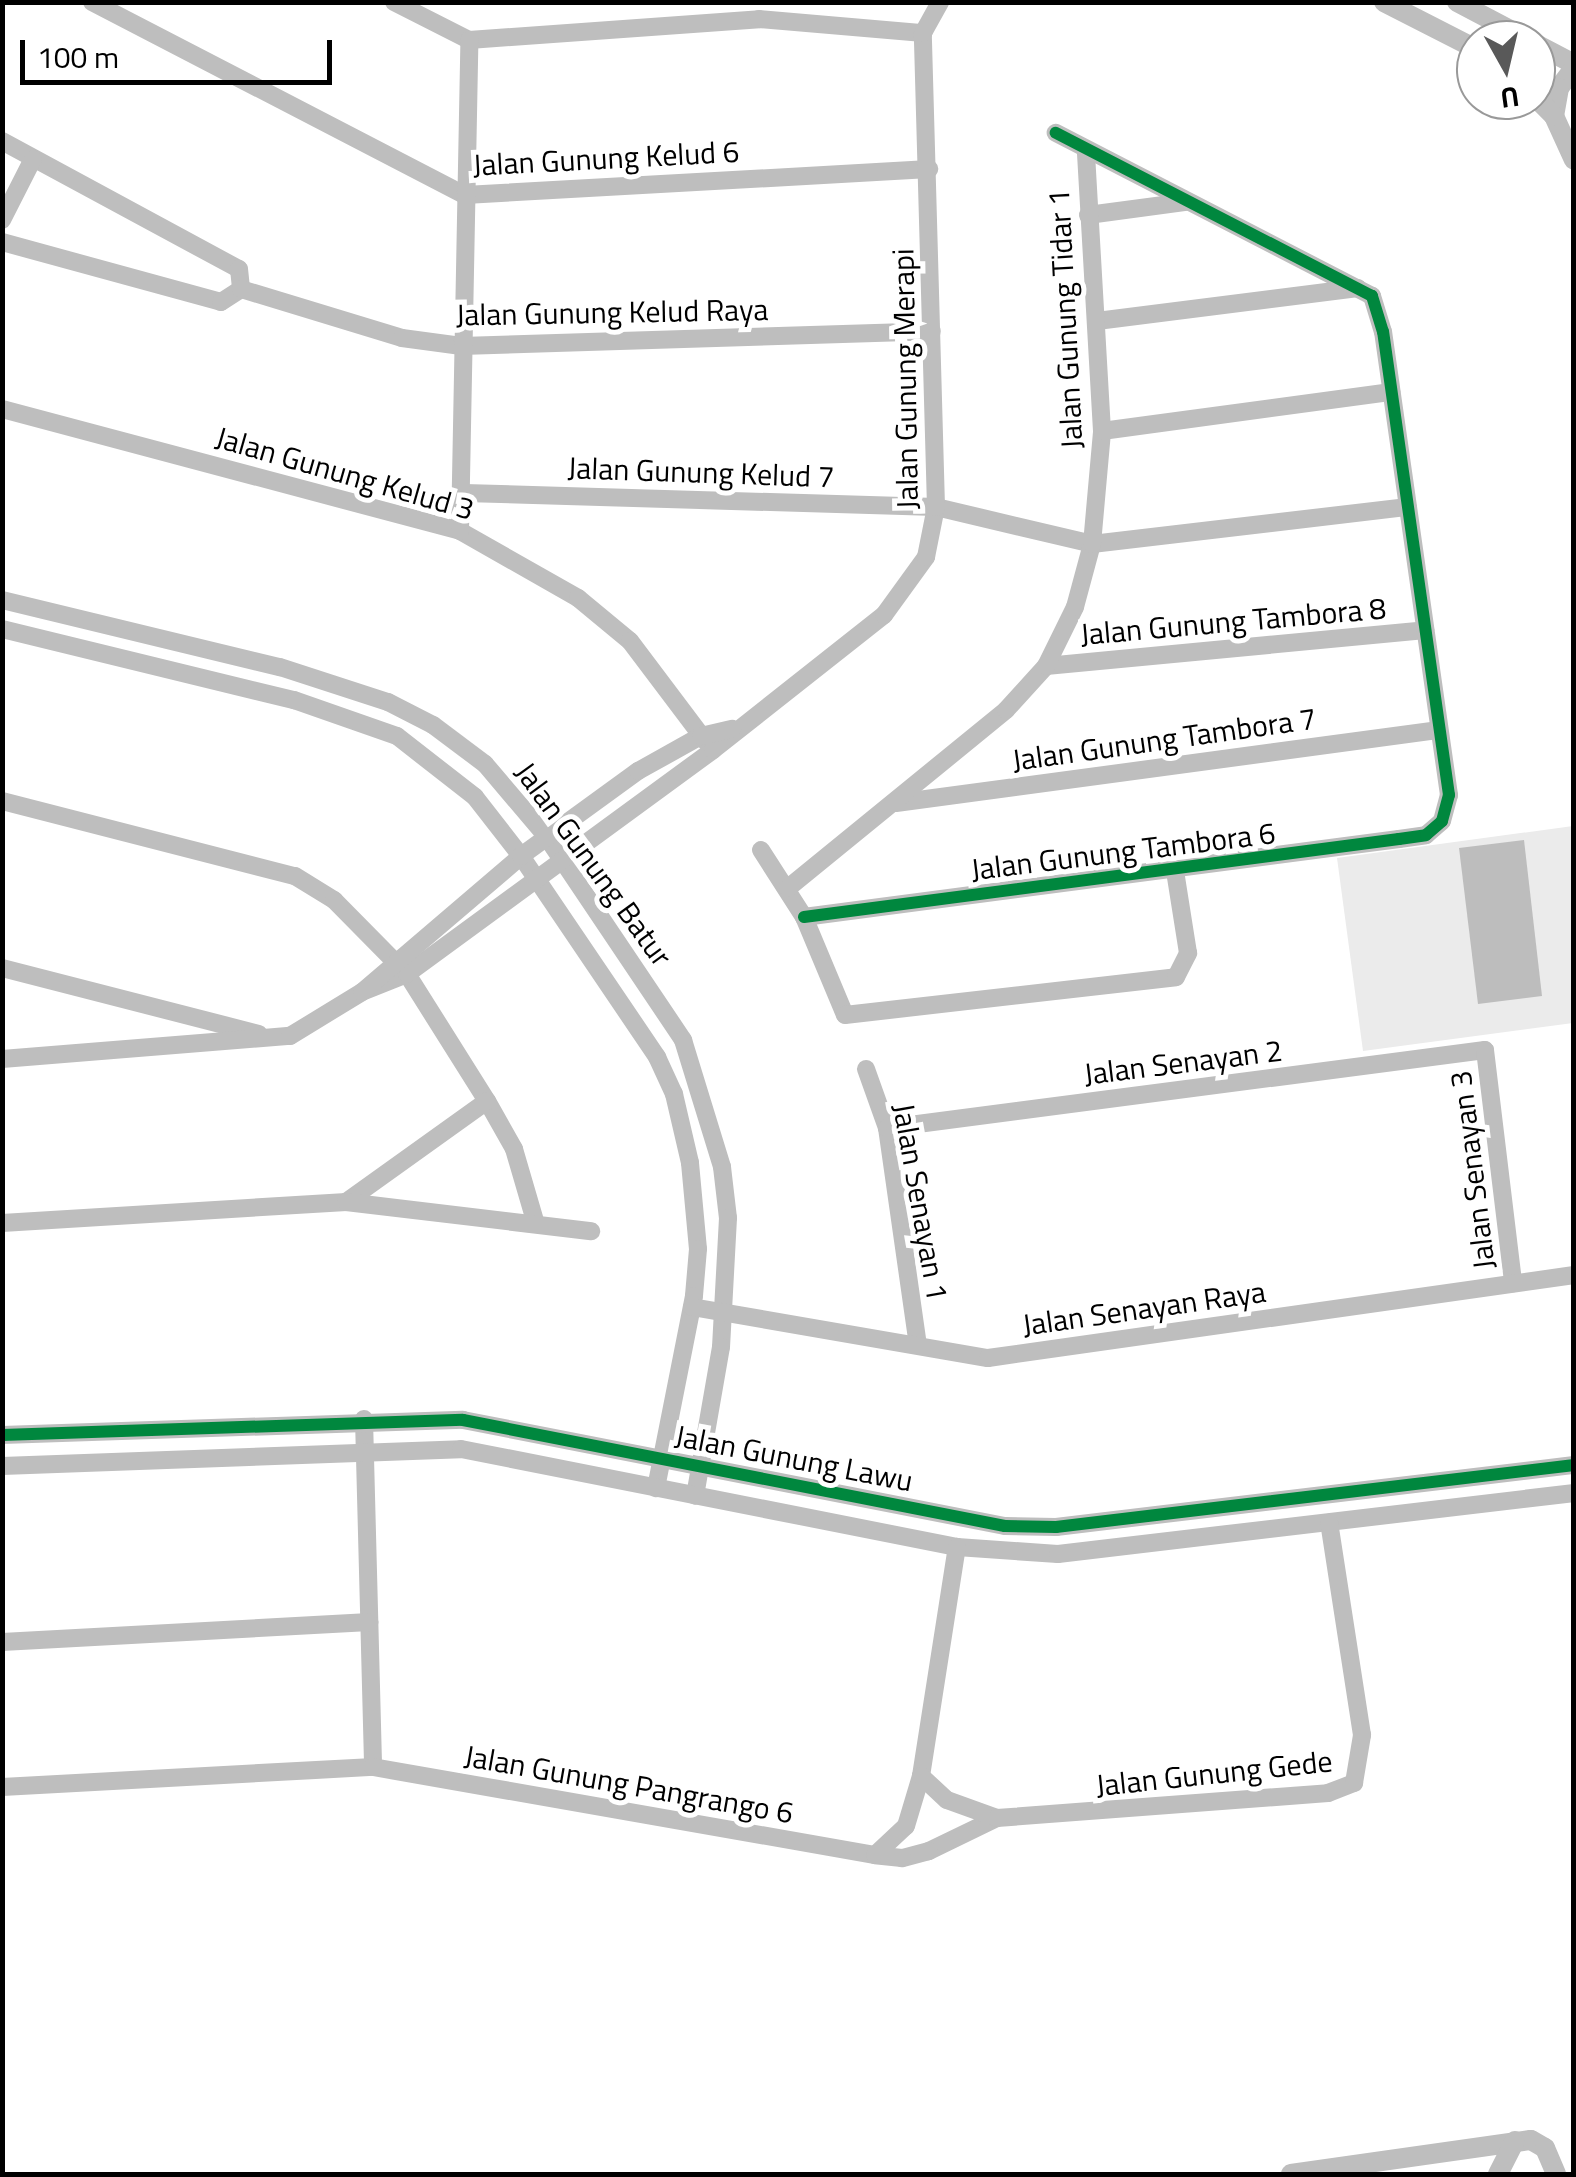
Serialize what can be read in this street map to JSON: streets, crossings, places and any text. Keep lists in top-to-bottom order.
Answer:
{
  "streets": {
    "street": [
      "Jalan Gunung Kelud 6",
      "Jalan Gunung Kelud Raya",
      "Jalan Gunung Tidar 1",
      "Jalan Gunung Merapi",
      "Jalan Gunung Kelud 7",
      "Jalan Gunung Kelud 3",
      "Jalan Gunung Tambora 8",
      "Jalan Gunung Tambora 7",
      "Jalan Gunung Tambora 6",
      "Jalan Gunung Batur",
      "Jalan Senayan 2",
      "Jalan Senayan 3",
      "Jalan Senayan 1",
      "Jalan Senayan Raya",
      "Jalan Gunung Lawu",
      "Jalan Gunung Gede",
      "Jalan Gunung Pangrango 6"
    ]
  },
  "crossings": [
    ["Jalan Gunung Kelud 6", "Jalan Gunung Merapi"],
    ["Jalan Gunung Kelud Raya", "Jalan Gunung Merapi"],
    ["Jalan Gunung Tidar 1", "Jalan Gunung Kelud 7"],
    ["Jalan Gunung Tidar 1", "Jalan Gunung Tambora 8"],
    ["Jalan Gunung Tidar 1", "Jalan Gunung Tambora 7"],
    ["Jalan Gunung Merapi", "Jalan Gunung Kelud 7"],
    ["Jalan Gunung Merapi", "Jalan Gunung Kelud 3"],
    ["Jalan Gunung Merapi", "Jalan Gunung Batur"],
    ["Jalan Gunung Tambora 7", "Jalan Gunung Tambora 6"],
    ["Jalan Gunung Batur", "Jalan Senayan Raya"],
    ["Jalan Gunung Batur", "Jalan Gunung Lawu"],
    ["Jalan Senayan 2", "Jalan Senayan 3"],
    ["Jalan Senayan 2", "Jalan Senayan 1"],
    ["Jalan Senayan 3", "Jalan Senayan Raya"],
    ["Jalan Senayan 1", "Jalan Senayan Raya"],
    ["Jalan Gunung Lawu", "Jalan Gunung Gede"],
    ["Jalan Gunung Gede", "Jalan Gunung Pangrango 6"]
  ],
  "scale_bar": "100 m",
  "north": "bottom"
}
